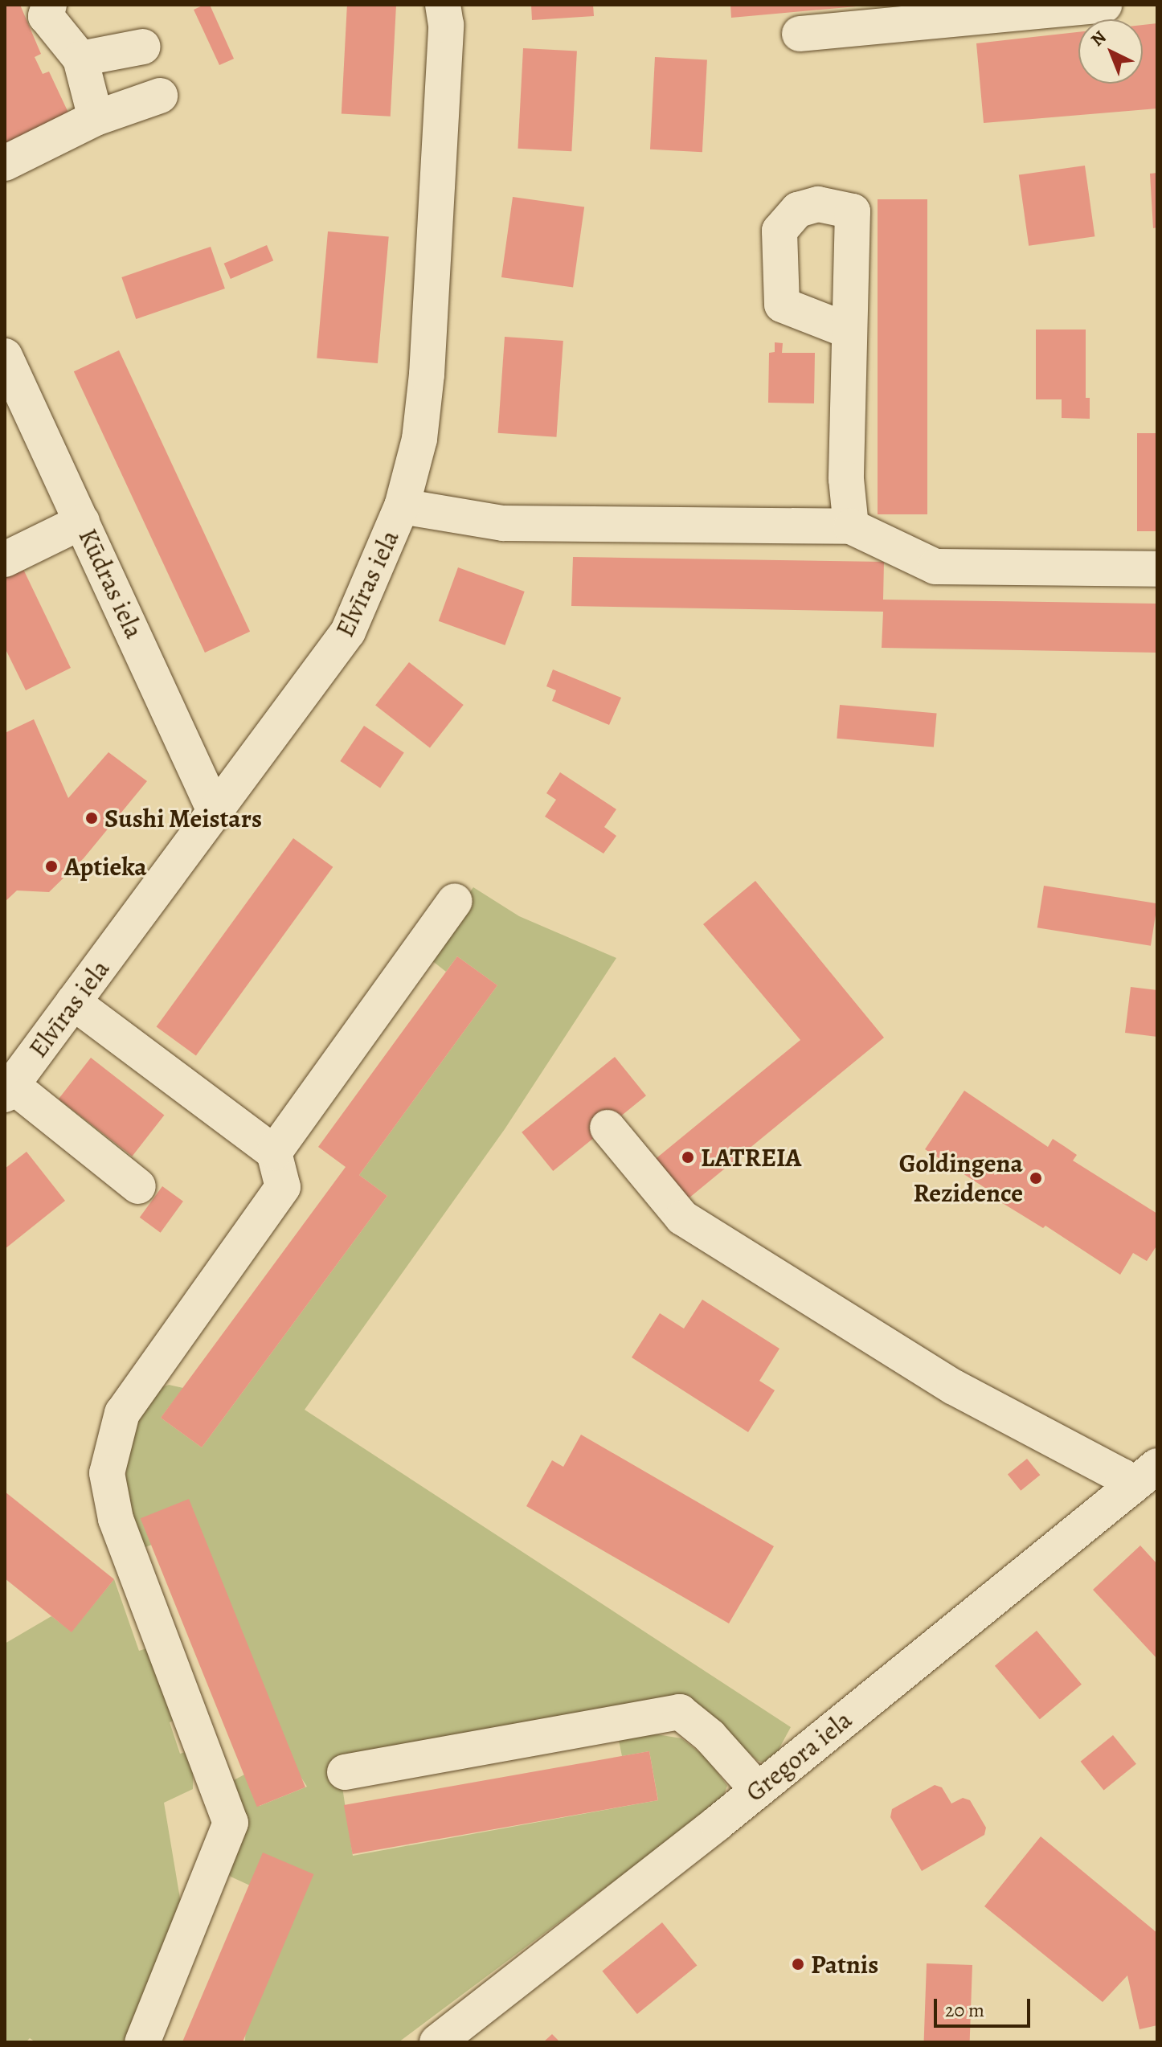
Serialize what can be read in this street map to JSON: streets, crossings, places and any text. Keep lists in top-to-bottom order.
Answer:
{
  "streets": {
    "street": ["Kūdras iela", "Elvīras iela", "Gregora iela"]
  },
  "crossings": [
    ["Kūdras iela", "Elvīras iela"]
  ],
  "places": [
    "Sushi Meistars",
    "Aptieka",
    "LATREIA",
    "Goldingena Rezidence",
    "Patnis"
  ],
  "scale_bar": "20 m",
  "north": "top left"
}
